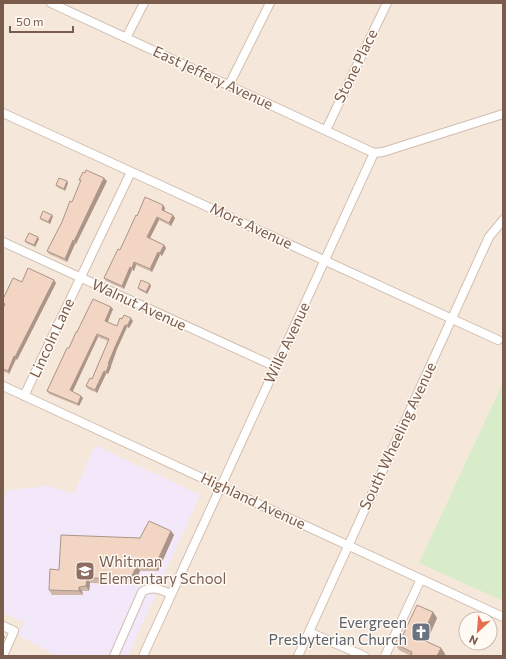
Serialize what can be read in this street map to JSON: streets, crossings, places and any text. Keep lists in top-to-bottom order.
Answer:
{
  "streets": {
    "street": [
      "Stone Place",
      "East Jeffery Avenue",
      "Mors Avenue",
      "Walnut Avenue",
      "Lincoln Lane",
      "Wille Avenue",
      "South Wheeling Avenue",
      "Highland Avenue"
    ]
  },
  "crossings": [
    ["Stone Place", "East Jeffery Avenue"],
    ["East Jeffery Avenue", "Wille Avenue"],
    ["Mors Avenue", "Lincoln Lane"],
    ["Mors Avenue", "Wille Avenue"],
    ["Mors Avenue", "South Wheeling Avenue"],
    ["Walnut Avenue", "Lincoln Lane"],
    ["Walnut Avenue", "Wille Avenue"],
    ["Lincoln Lane", "Highland Avenue"],
    ["Wille Avenue", "Highland Avenue"],
    ["South Wheeling Avenue", "Highland Avenue"]
  ],
  "places": {
    "school or university": ["Whitman Elementary School"],
    "church": ["Evergreen Presbyterian Church"]
  },
  "scale_bar": "50 m",
  "north": "bottom left"
}
